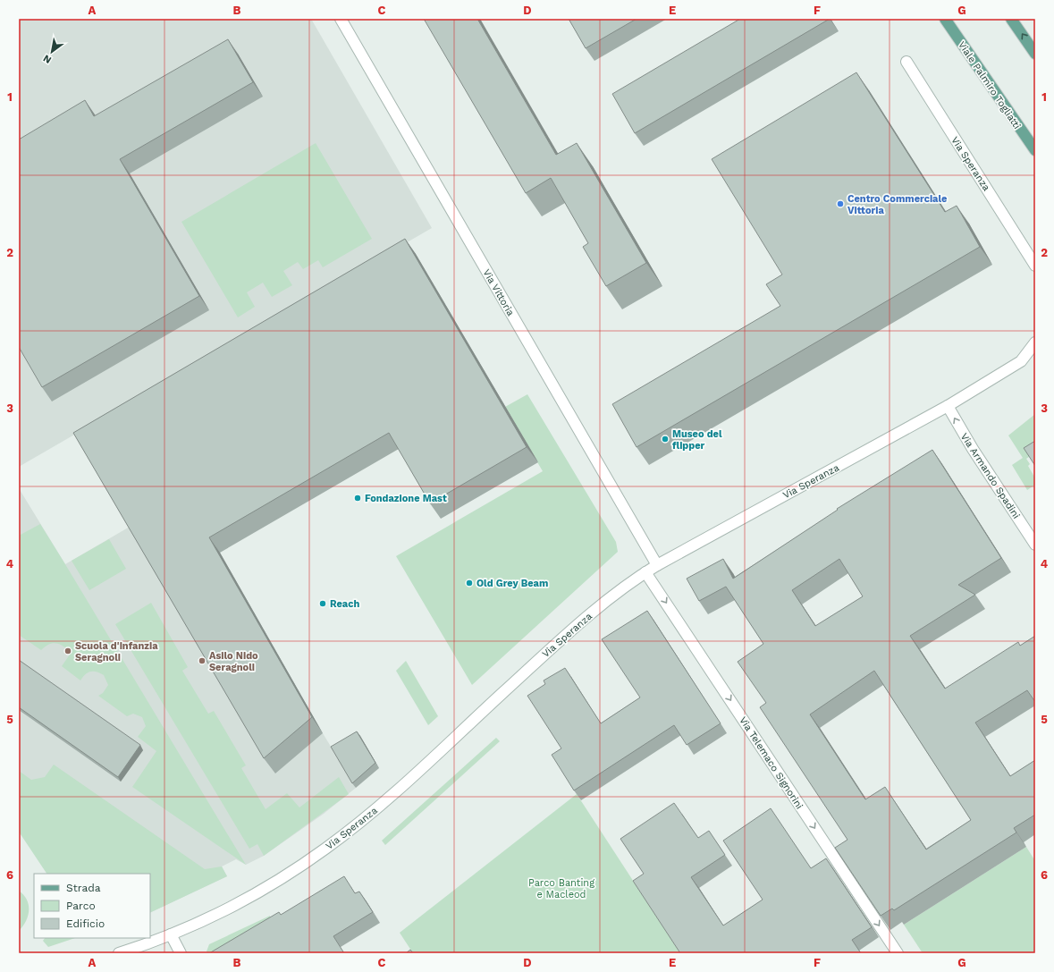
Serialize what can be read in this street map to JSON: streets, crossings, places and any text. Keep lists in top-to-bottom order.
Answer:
{
  "streets": {
    "main road": ["Viale Palmiro Togliatti"],
    "street": [
      "Via Speranza",
      "Via Vittoria",
      "Via Armando Spadini",
      "Via Telemaco Signorini"
    ]
  },
  "crossings": [
    ["Via Speranza", "Via Vittoria"],
    ["Via Speranza", "Via Armando Spadini"],
    ["Via Speranza", "Via Telemaco Signorini"]
  ],
  "one_way": ["Via Armando Spadini", "Via Telemaco Signorini"],
  "parks": ["Parco Banting e Macleod"],
  "places": [
    "Centro Commerciale Vittoria",
    "Museo del flipper",
    "Fondazione Mast",
    "Old Grey Beam",
    "Reach",
    "Scuola d'infanzia Seragnoli",
    "Asilo Nido Seragnoli"
  ],
  "legend": ["Strada", "Parco", "Edificio"],
  "north": "bottom left",
  "grid": {
    "columns": [
      "A",
      "B",
      "C",
      "D",
      "E",
      "F",
      "G"
    ],
    "rows": [
      "1",
      "2",
      "3",
      "4",
      "5",
      "6"
    ]
  }
}
